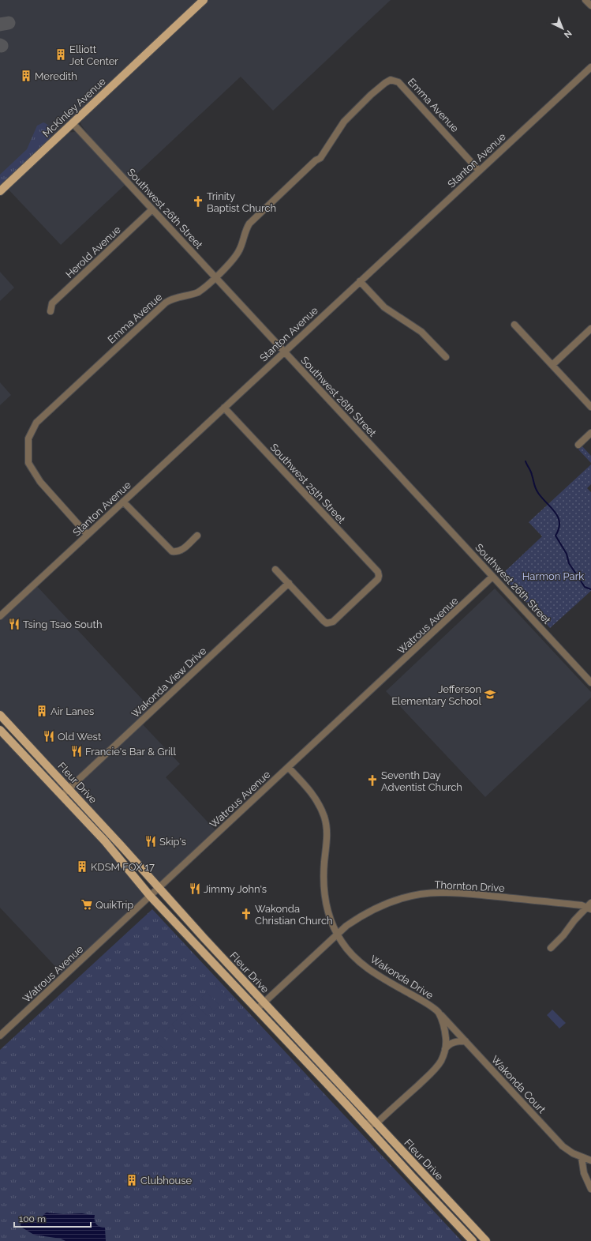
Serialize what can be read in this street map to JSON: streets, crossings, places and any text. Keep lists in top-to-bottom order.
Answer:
{
  "streets": {
    "main road": ["McKinley Avenue", "Fleur Drive"],
    "street": [
      "Emma Avenue",
      "Stanton Avenue",
      "Southwest 26th Street",
      "Herold Avenue",
      "Southwest 25th Street",
      "Watrous Avenue",
      "Wakonda View Drive",
      "Thornton Drive",
      "Wakonda Drive",
      "Wakonda Court"
    ]
  },
  "crossings": [
    ["Emma Avenue", "Stanton Avenue"],
    ["Emma Avenue", "Southwest 26th Street"],
    ["McKinley Avenue", "Southwest 26th Street"],
    ["Stanton Avenue", "Southwest 26th Street"],
    ["Stanton Avenue", "Southwest 25th Street"],
    ["Southwest 26th Street", "Herold Avenue"],
    ["Southwest 26th Street", "Watrous Avenue"],
    ["Southwest 25th Street", "Wakonda View Drive"],
    ["Watrous Avenue", "Fleur Drive"],
    ["Watrous Avenue", "Wakonda Drive"],
    ["Wakonda View Drive", "Fleur Drive"],
    ["Fleur Drive", "Thornton Drive"],
    ["Fleur Drive", "Wakonda Drive"],
    ["Thornton Drive", "Wakonda Drive"],
    ["Wakonda Drive", "Wakonda Court"]
  ],
  "parks": ["Harmon Park"],
  "places": {
    "building": [
      "Elliott Jet Center",
      "Meredith",
      "Air Lanes",
      "KDSM FOX 17",
      "Clubhouse"
    ],
    "church": ["Trinity Baptist Church", "Seventh Day Adventist Church", "Wakonda Christian Church"],
    "restaurant": [
      "Tsing Tsao South",
      "Old West",
      "Francie's Bar & Grill",
      "Skip's",
      "Jimmy John's"
    ],
    "school or university": ["Jefferson Elementary School"],
    "supermarket": ["QuikTrip"]
  },
  "scale_bar": "100 m",
  "north": "bottom right"
}
